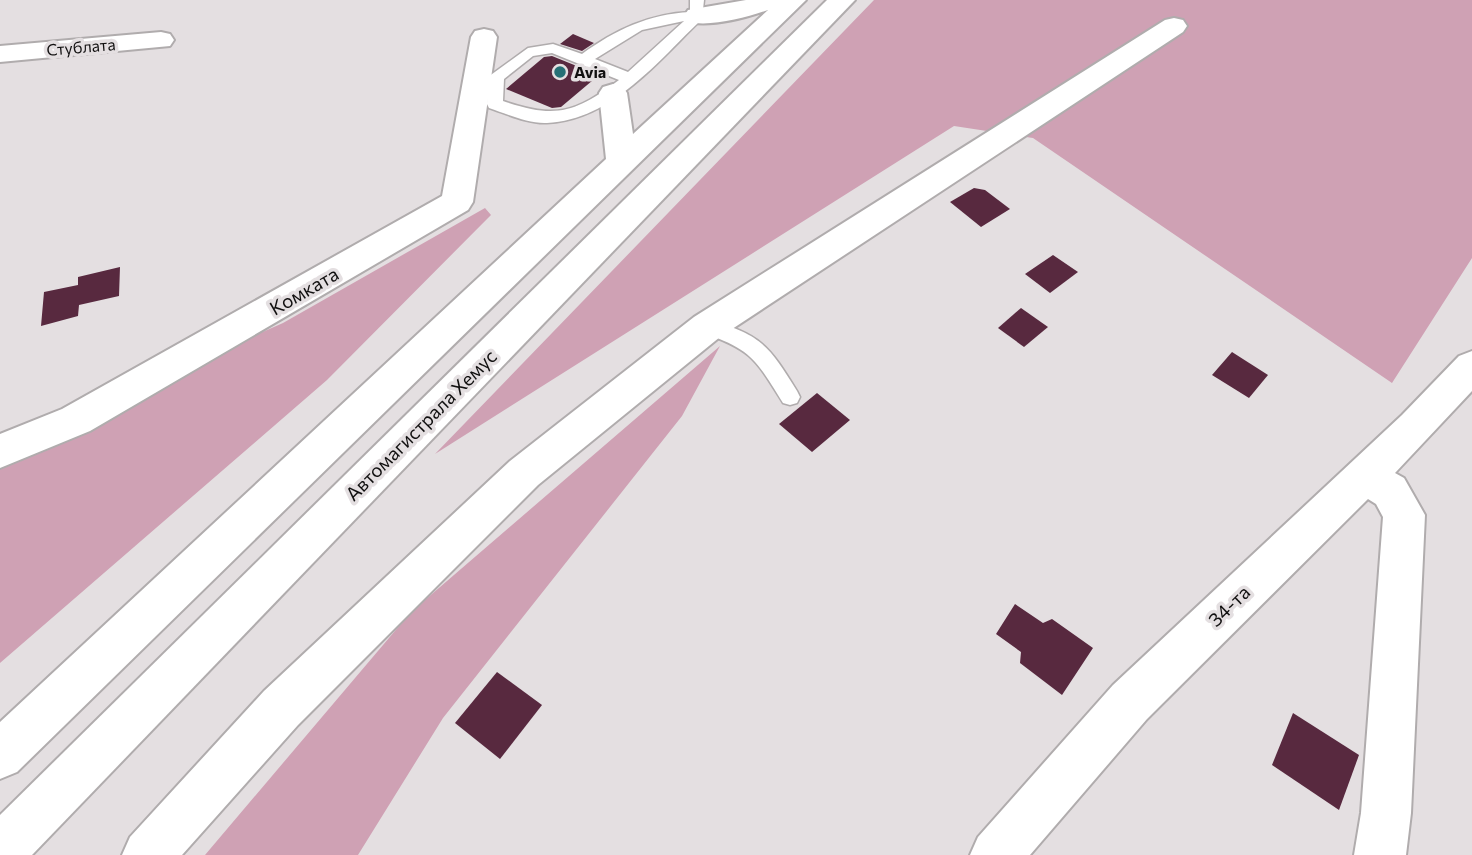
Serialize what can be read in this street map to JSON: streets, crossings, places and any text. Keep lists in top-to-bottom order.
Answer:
{
  "streets": {
    "main road": [
      "Стублата",
      "Комката",
      "Автомагистрала Хемус",
      "34-та"
    ]
  },
  "places": ["Avia"]
}
